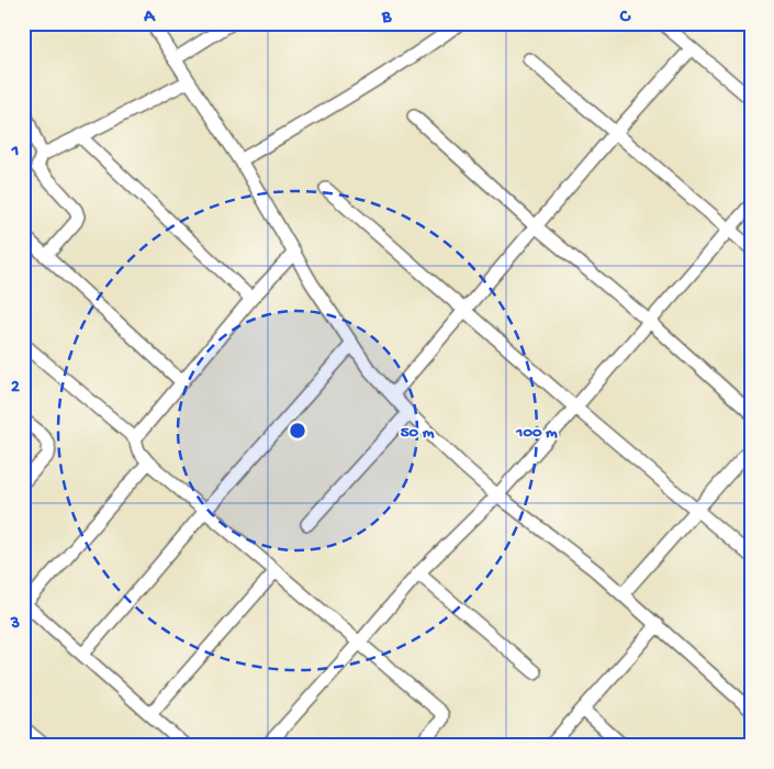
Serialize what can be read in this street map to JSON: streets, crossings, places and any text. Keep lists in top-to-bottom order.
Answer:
{
  "grid": {
    "columns": ["A", "B", "C"],
    "rows": ["1", "2", "3"]
  },
  "rings": ["50 m", "100 m"]
}
